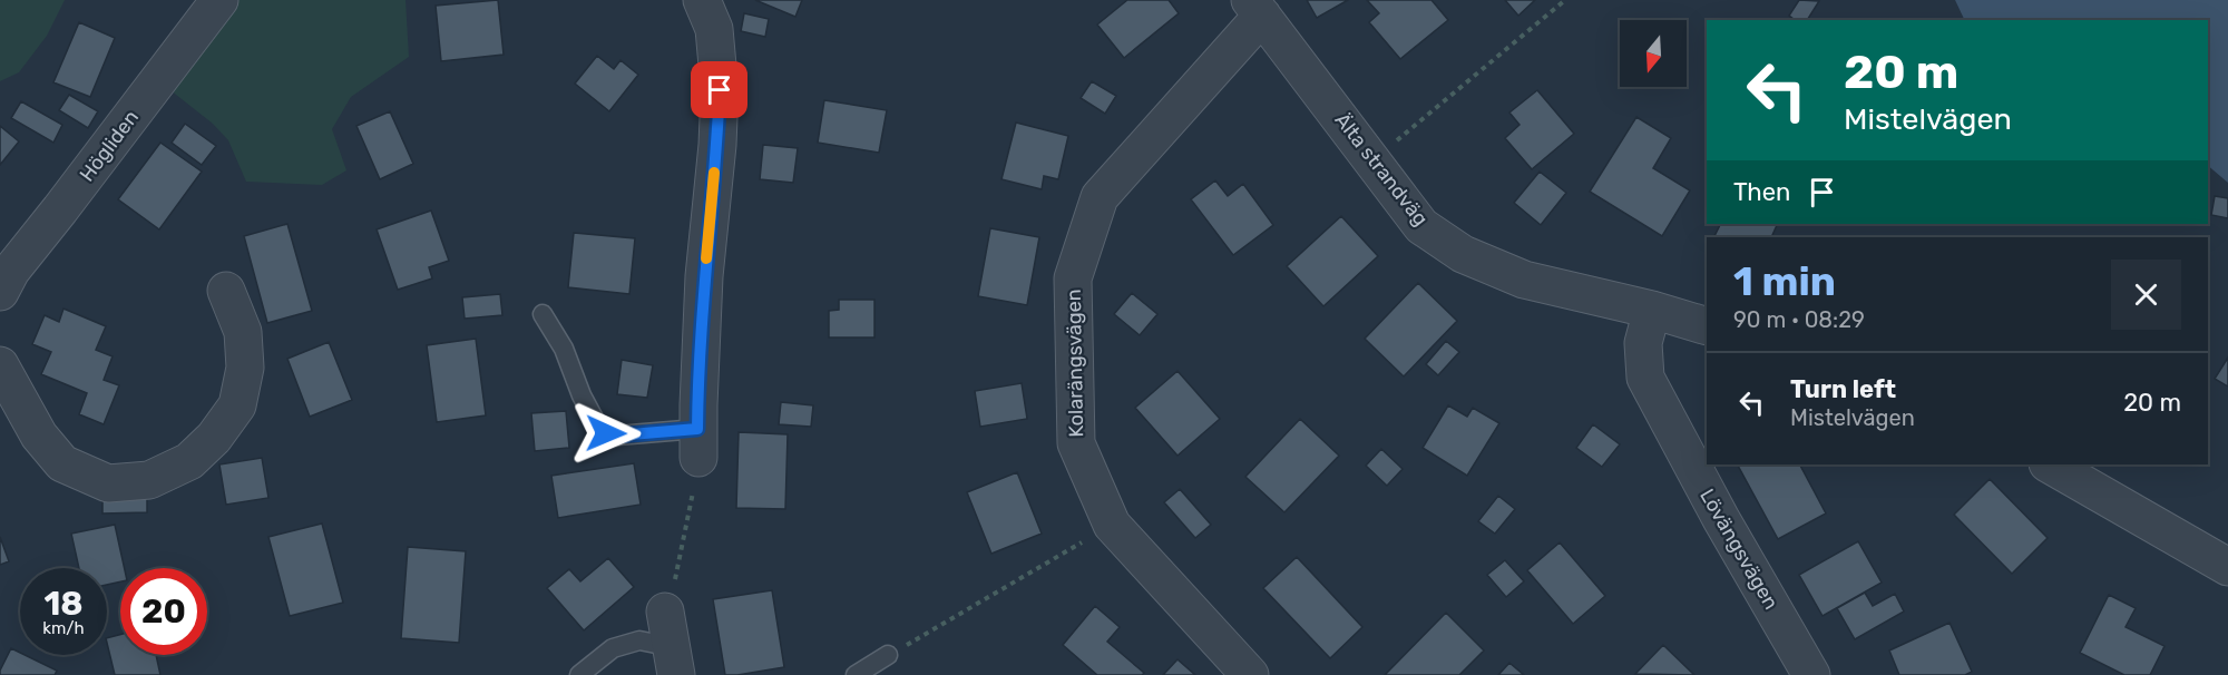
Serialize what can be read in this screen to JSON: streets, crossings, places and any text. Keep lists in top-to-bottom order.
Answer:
{
  "streets": {
    "street": [
      "Högliden",
      "Älta strandväg",
      "Kolarängsvägen",
      "Lövängsvägen"
    ]
  },
  "crossings": [
    ["Älta strandväg", "Kolarängsvägen"],
    ["Älta strandväg", "Lövängsvägen"]
  ],
  "north": "bottom",
  "page": {
    "turn": ["20 m", "Mistelvägen"],
    "then": "Then",
    "heading": ["1 min", "90 m · 08:29"],
    "list": [
      {
        "name": "Turn left",
        "note": "Mistelvägen",
        "value": "20 m"
      }
    ],
    "speed": "18 km/h",
    "limit": "20"
  }
}
